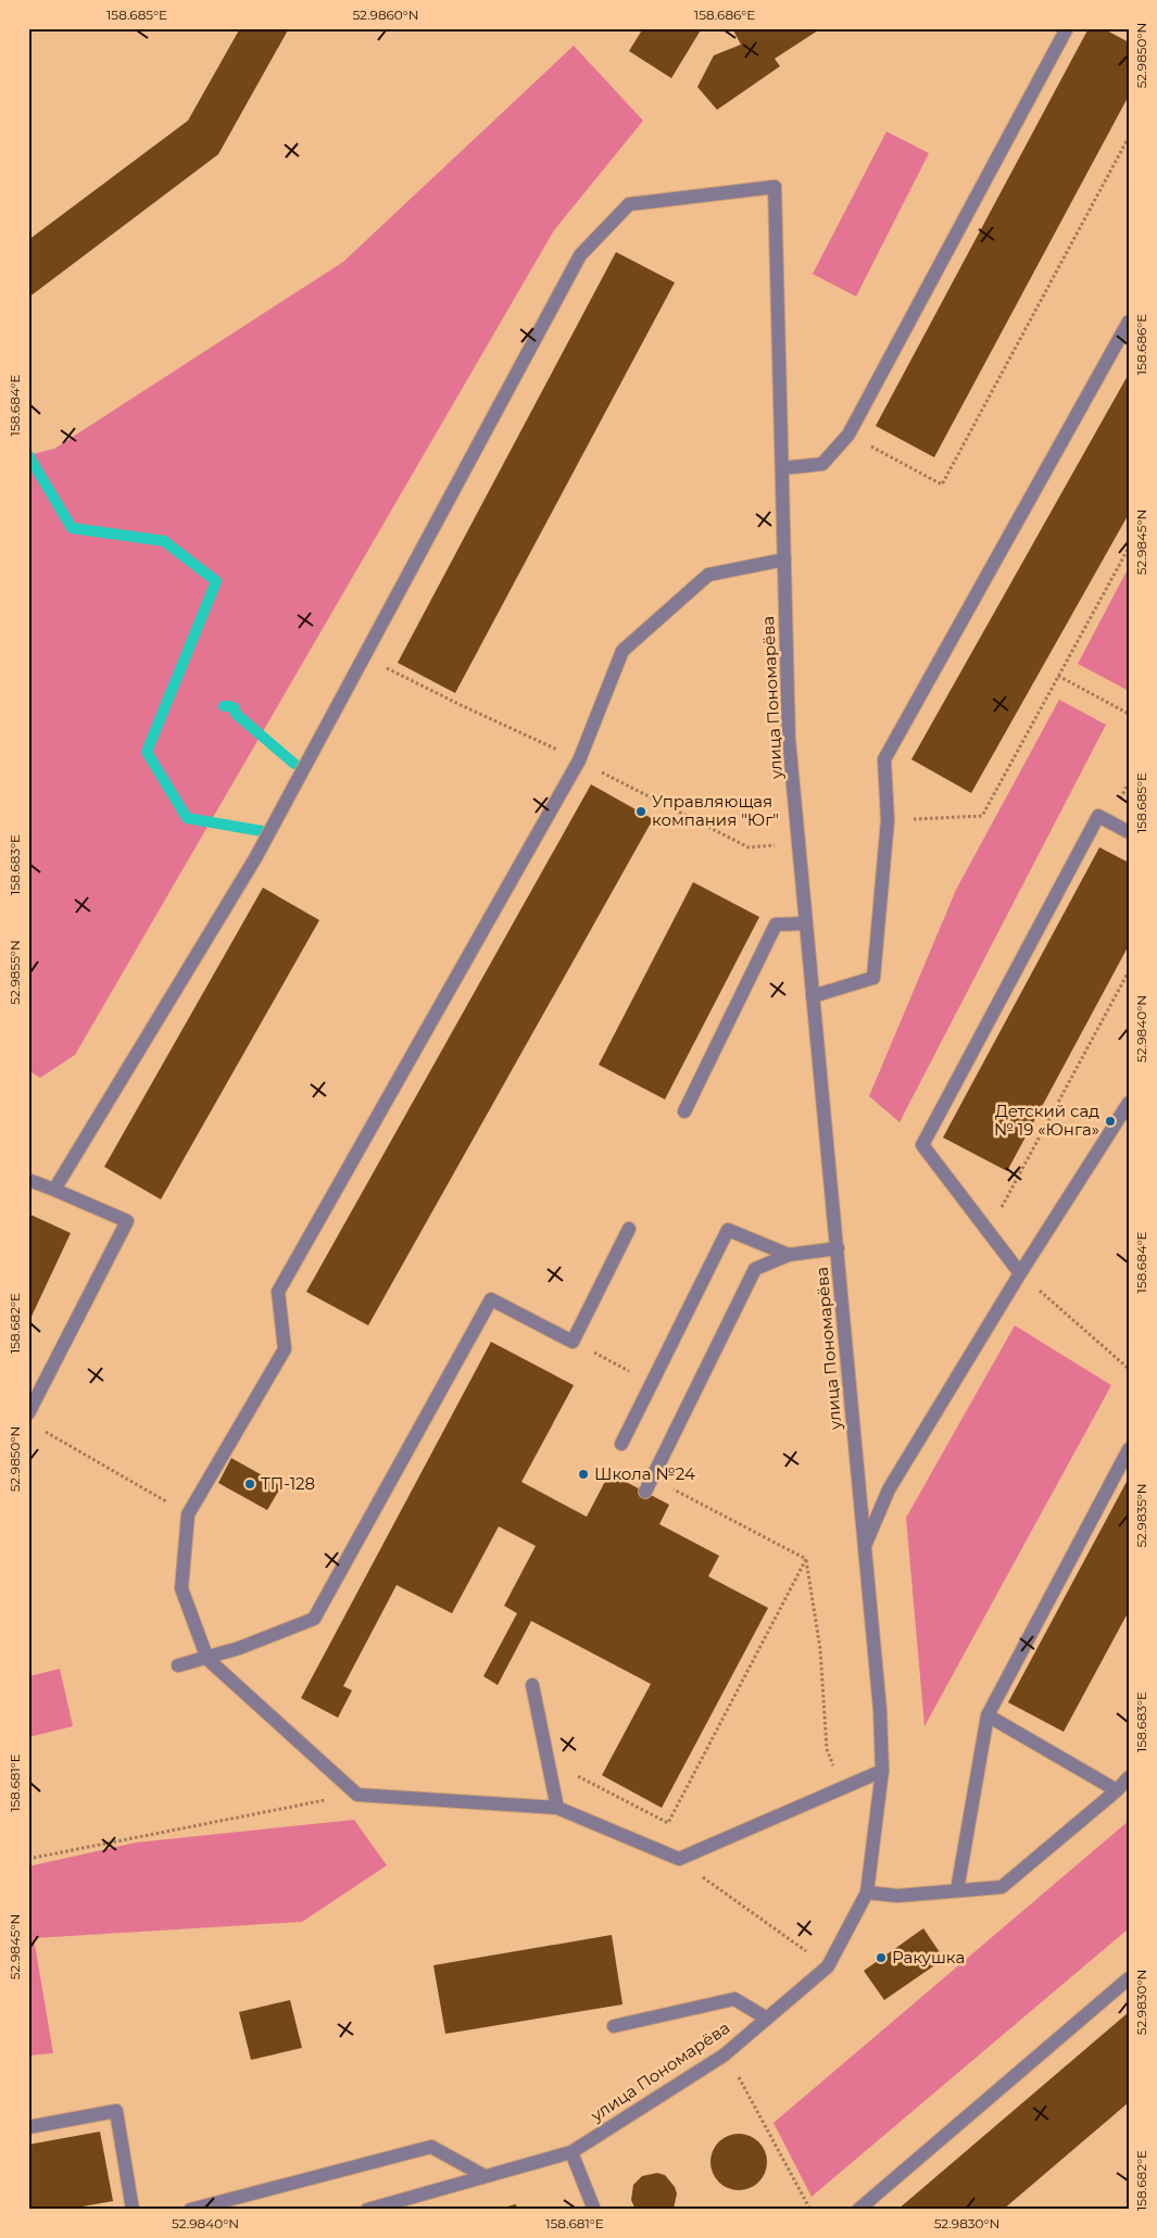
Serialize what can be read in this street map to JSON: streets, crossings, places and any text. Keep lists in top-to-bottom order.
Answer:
{
  "streets": {
    "street": ["улица Пономарёва"]
  },
  "places": [
    "Управляющая компания \"Юг\"",
    "Детский сад № 19 «Юнга»",
    "Школа №24",
    "ТП-128",
    "Ракушка"
  ],
  "coordinates": [
    "158.685°E",
    "52.9860°N",
    "158.686°E",
    "52.9850°N",
    "158.684°E",
    "52.9845°N",
    "158.683°E",
    "52.9855°N",
    "52.9840°N",
    "158.682°E",
    "52.9835°N",
    "158.681°E",
    "52.9830°N"
  ]
}
